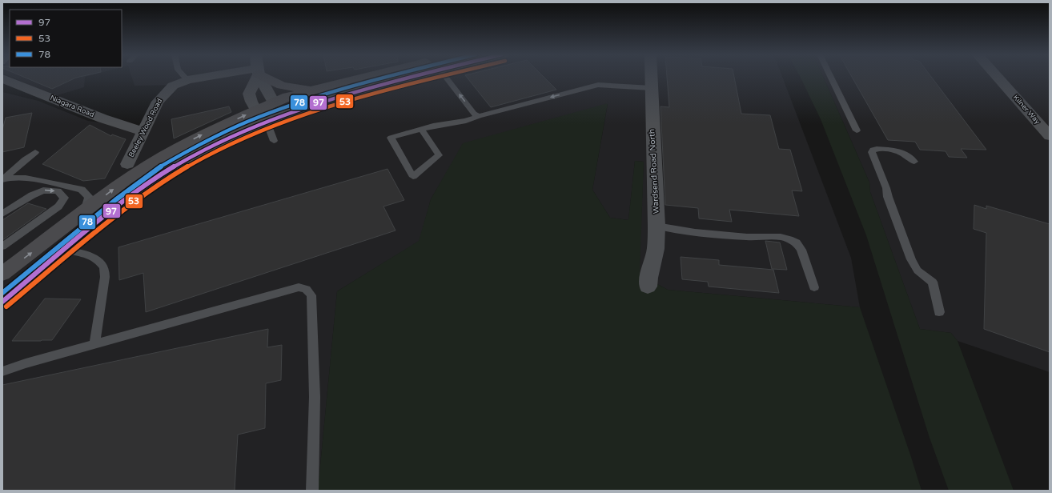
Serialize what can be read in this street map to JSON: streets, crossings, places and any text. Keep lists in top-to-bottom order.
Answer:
{
  "streets": {
    "street": [
      "Niagara Road",
      "Kilner Way",
      "Beeley Wood Road",
      "Wardsend Road North"
    ]
  },
  "crossings": [
    ["Niagara Road", "Beeley Wood Road"]
  ],
  "lines": ["transit line 97", "transit line 53", "transit line 78"],
  "legend": ["97", "53", "78"]
}
